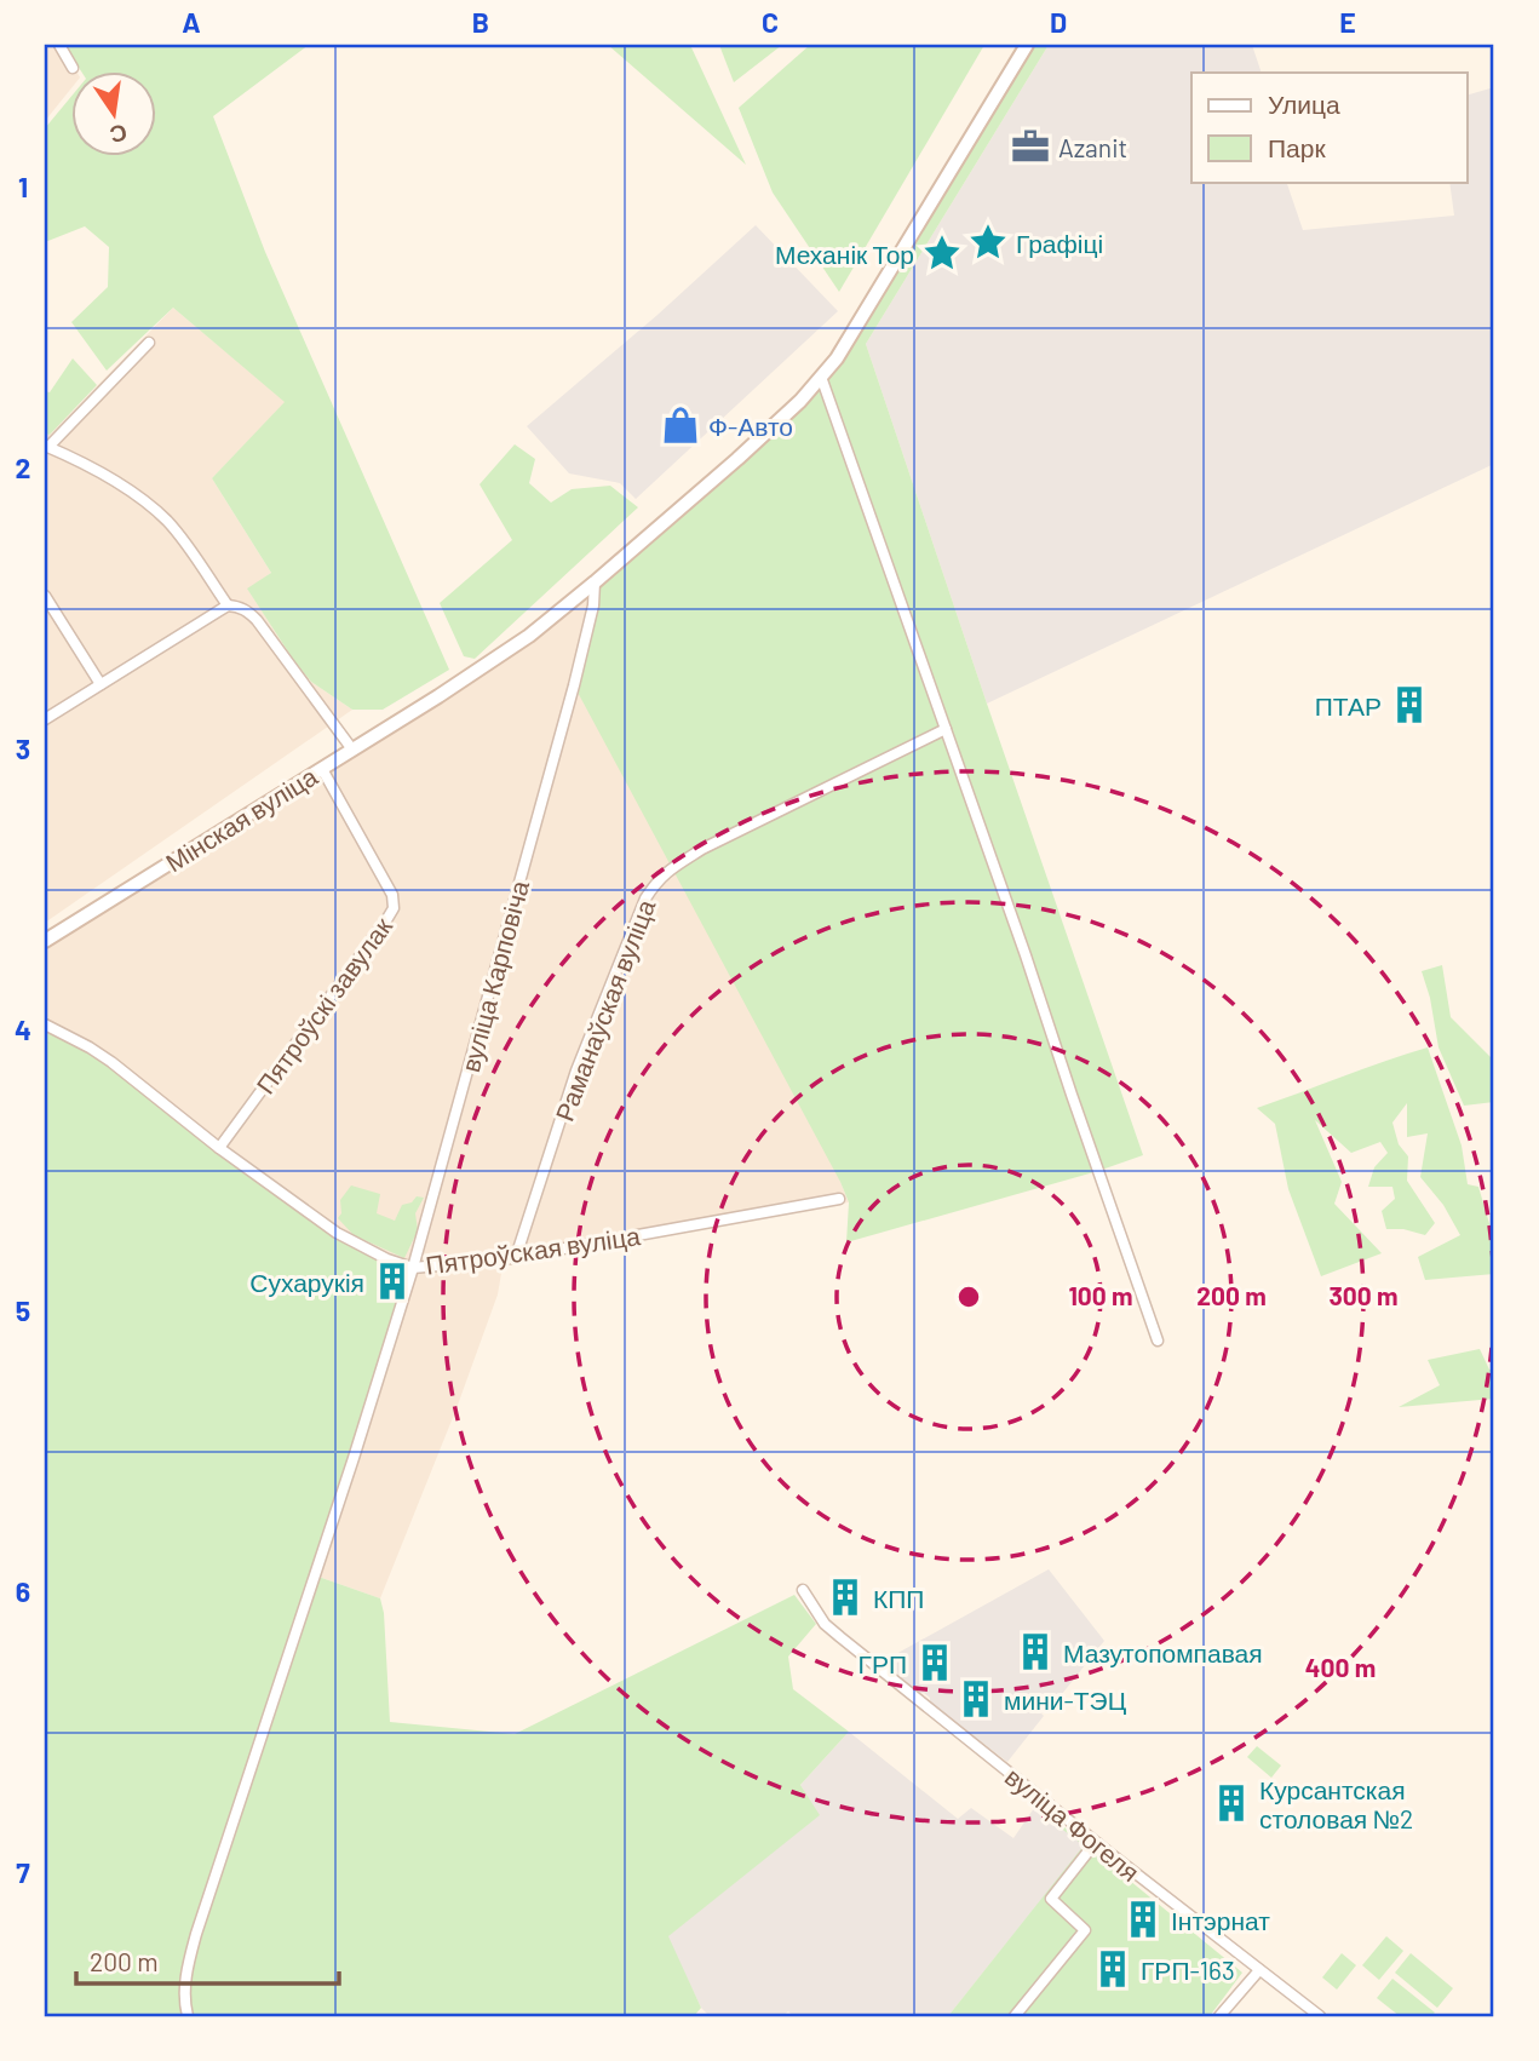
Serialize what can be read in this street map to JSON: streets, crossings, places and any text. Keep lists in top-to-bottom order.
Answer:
{
  "streets": {
    "main road": ["Мінская вуліца"],
    "street": [
      "вуліца Карповіча",
      "Пятроўскі завулак",
      "Раманаўская вуліца",
      "Пятроўская вуліца",
      "вуліца Фогеля"
    ]
  },
  "crossings": [
    ["Мінская вуліца", "вуліца Карповіча"],
    ["Мінская вуліца", "Пятроўскі завулак"],
    ["вуліца Карповіча", "Пятроўская вуліца"],
    ["Пятроўскі завулак", "Пятроўская вуліца"],
    ["Раманаўская вуліца", "Пятроўская вуліца"]
  ],
  "places": {
    "office": ["Azanit"],
    "place": ["Графіці", "Механік Тор"],
    "shop": ["Ф-Авто"],
    "building": [
      "ПТАР",
      "Сухарукія",
      "КПП",
      "Мазутопомпавая",
      "ГРП",
      "мини-ТЭЦ",
      "Курсантская столовая №2",
      "Інтэрнат",
      "ГРП-163"
    ]
  },
  "legend": ["Улица", "Парк"],
  "scale_bar": "200 m",
  "north": "bottom",
  "grid": {
    "columns": [
      "A",
      "B",
      "C",
      "D",
      "E"
    ],
    "rows": [
      "1",
      "2",
      "3",
      "4",
      "5",
      "6",
      "7"
    ]
  },
  "rings": [
    "100 m",
    "200 m",
    "300 m",
    "400 m"
  ]
}
